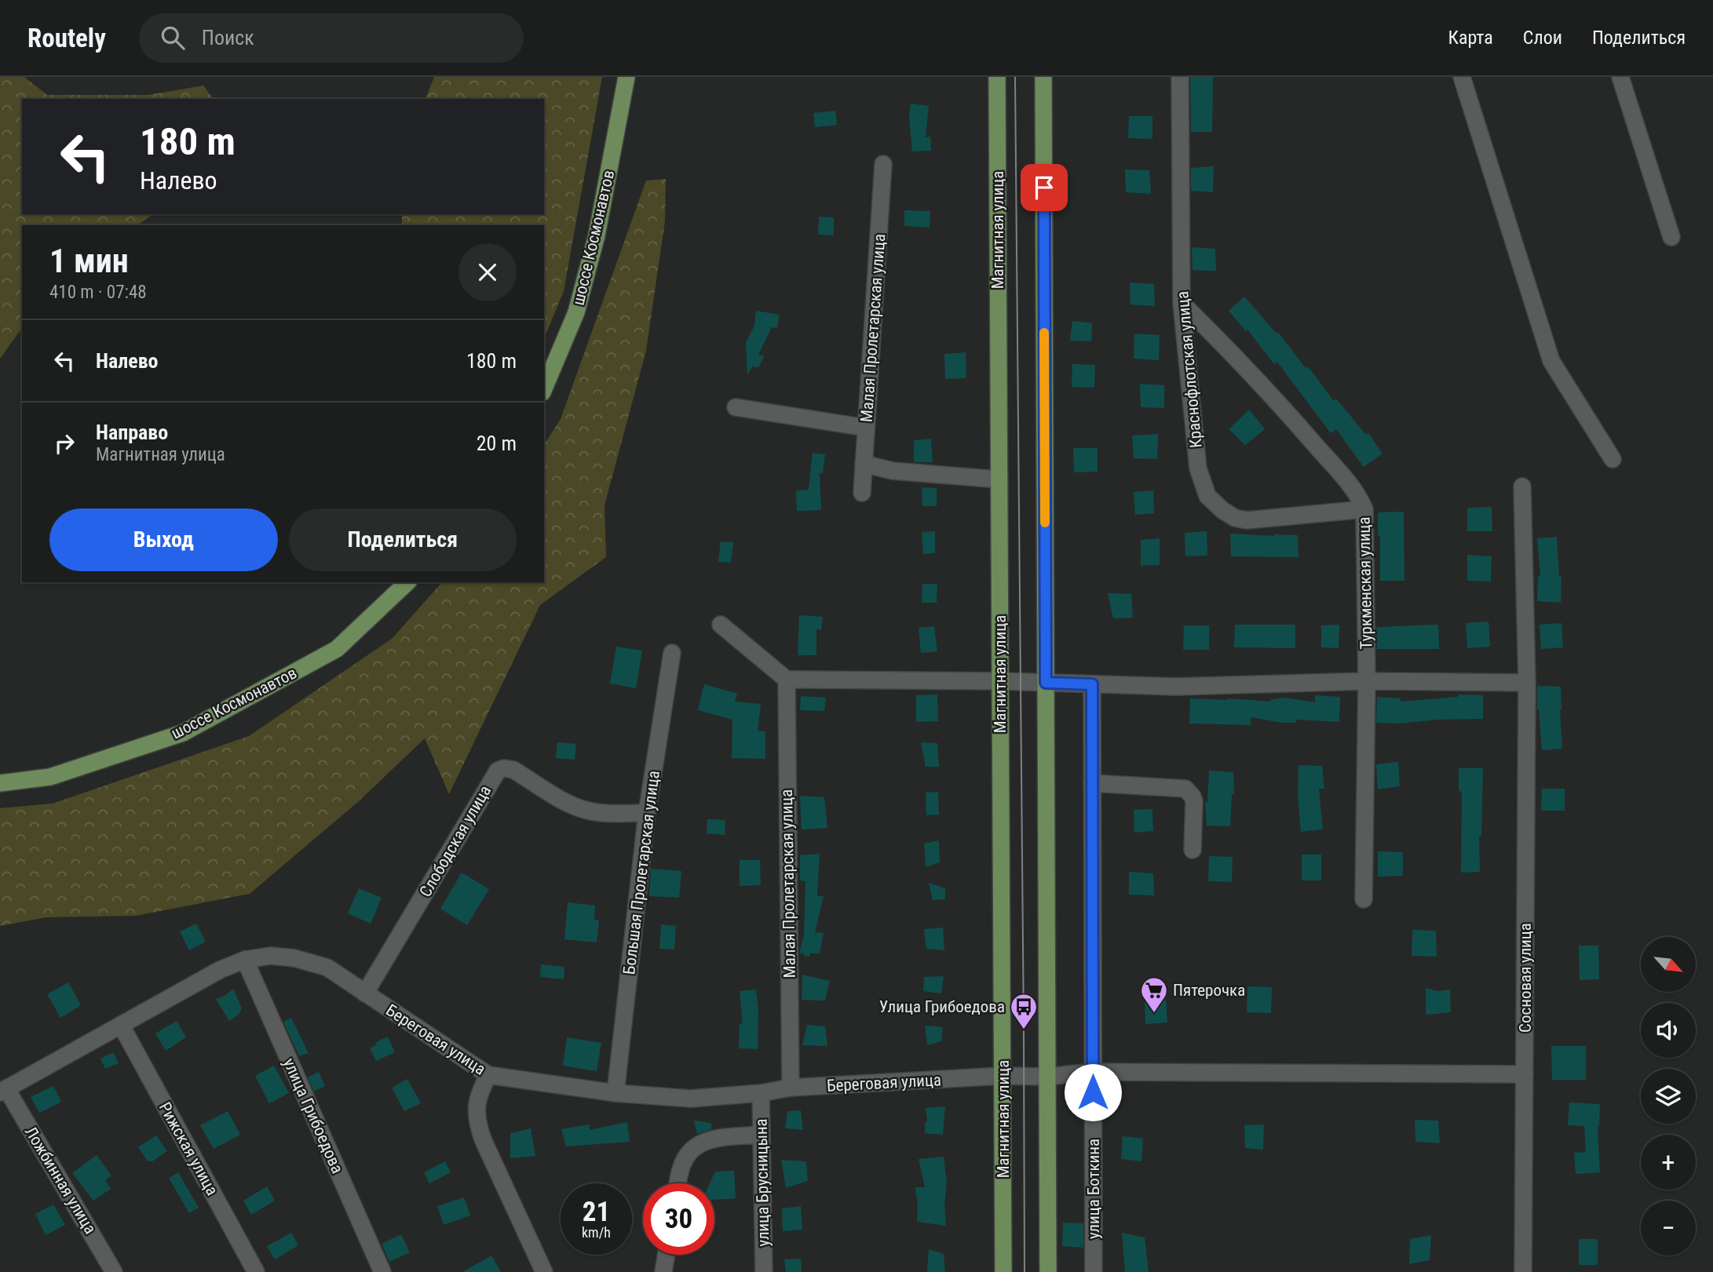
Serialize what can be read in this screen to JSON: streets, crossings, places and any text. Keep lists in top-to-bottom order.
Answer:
{
  "streets": {
    "main road": ["Магнитная улица", "шоссе Космонавтов"],
    "street": [
      "Малая Пролетарская улица",
      "Краснофлотская улица",
      "Туркменская улица",
      "Слободская улица",
      "Большая Пролетарская улица",
      "Сосновая улица",
      "Береговая улица",
      "улица Грибоедова",
      "Рижская улица",
      "Ложбинная улица",
      "улица Брусницына",
      "улица Боткина"
    ]
  },
  "crossings": [
    ["Магнитная улица", "Береговая улица"],
    ["Малая Пролетарская улица", "Береговая улица"],
    ["Краснофлотская улица", "Туркменская улица"],
    ["Слободская улица", "Большая Пролетарская улица"],
    ["Слободская улица", "Береговая улица"],
    ["Большая Пролетарская улица", "Береговая улица"],
    ["Сосновая улица", "Береговая улица"],
    ["Береговая улица", "улица Грибоедова"],
    ["Береговая улица", "Рижская улица"],
    ["Береговая улица", "Ложбинная улица"],
    ["Береговая улица", "улица Брусницына"],
    ["Береговая улица", "улица Боткина"]
  ],
  "places": {
    "supermarket": ["Пятерочка"],
    "bus stop": ["Улица Грибоедова"]
  },
  "north": "bottom right",
  "page": {
    "header": "Routely",
    "search": "Поиск",
    "nav": ["Карта", "Слои", "Поделиться"],
    "turn": ["180 m", "Налево"],
    "heading": ["1 мин", "410 m · 07:48"],
    "list": [
      {
        "name": "Налево",
        "value": "180 m"
      },
      {
        "name": "Направо",
        "note": "Магнитная улица",
        "value": "20 m"
      }
    ],
    "buttons": ["Выход", "Поделиться"],
    "map_buttons": ["+", "−"],
    "speed": "21 km/h",
    "limit": "30"
  }
}
